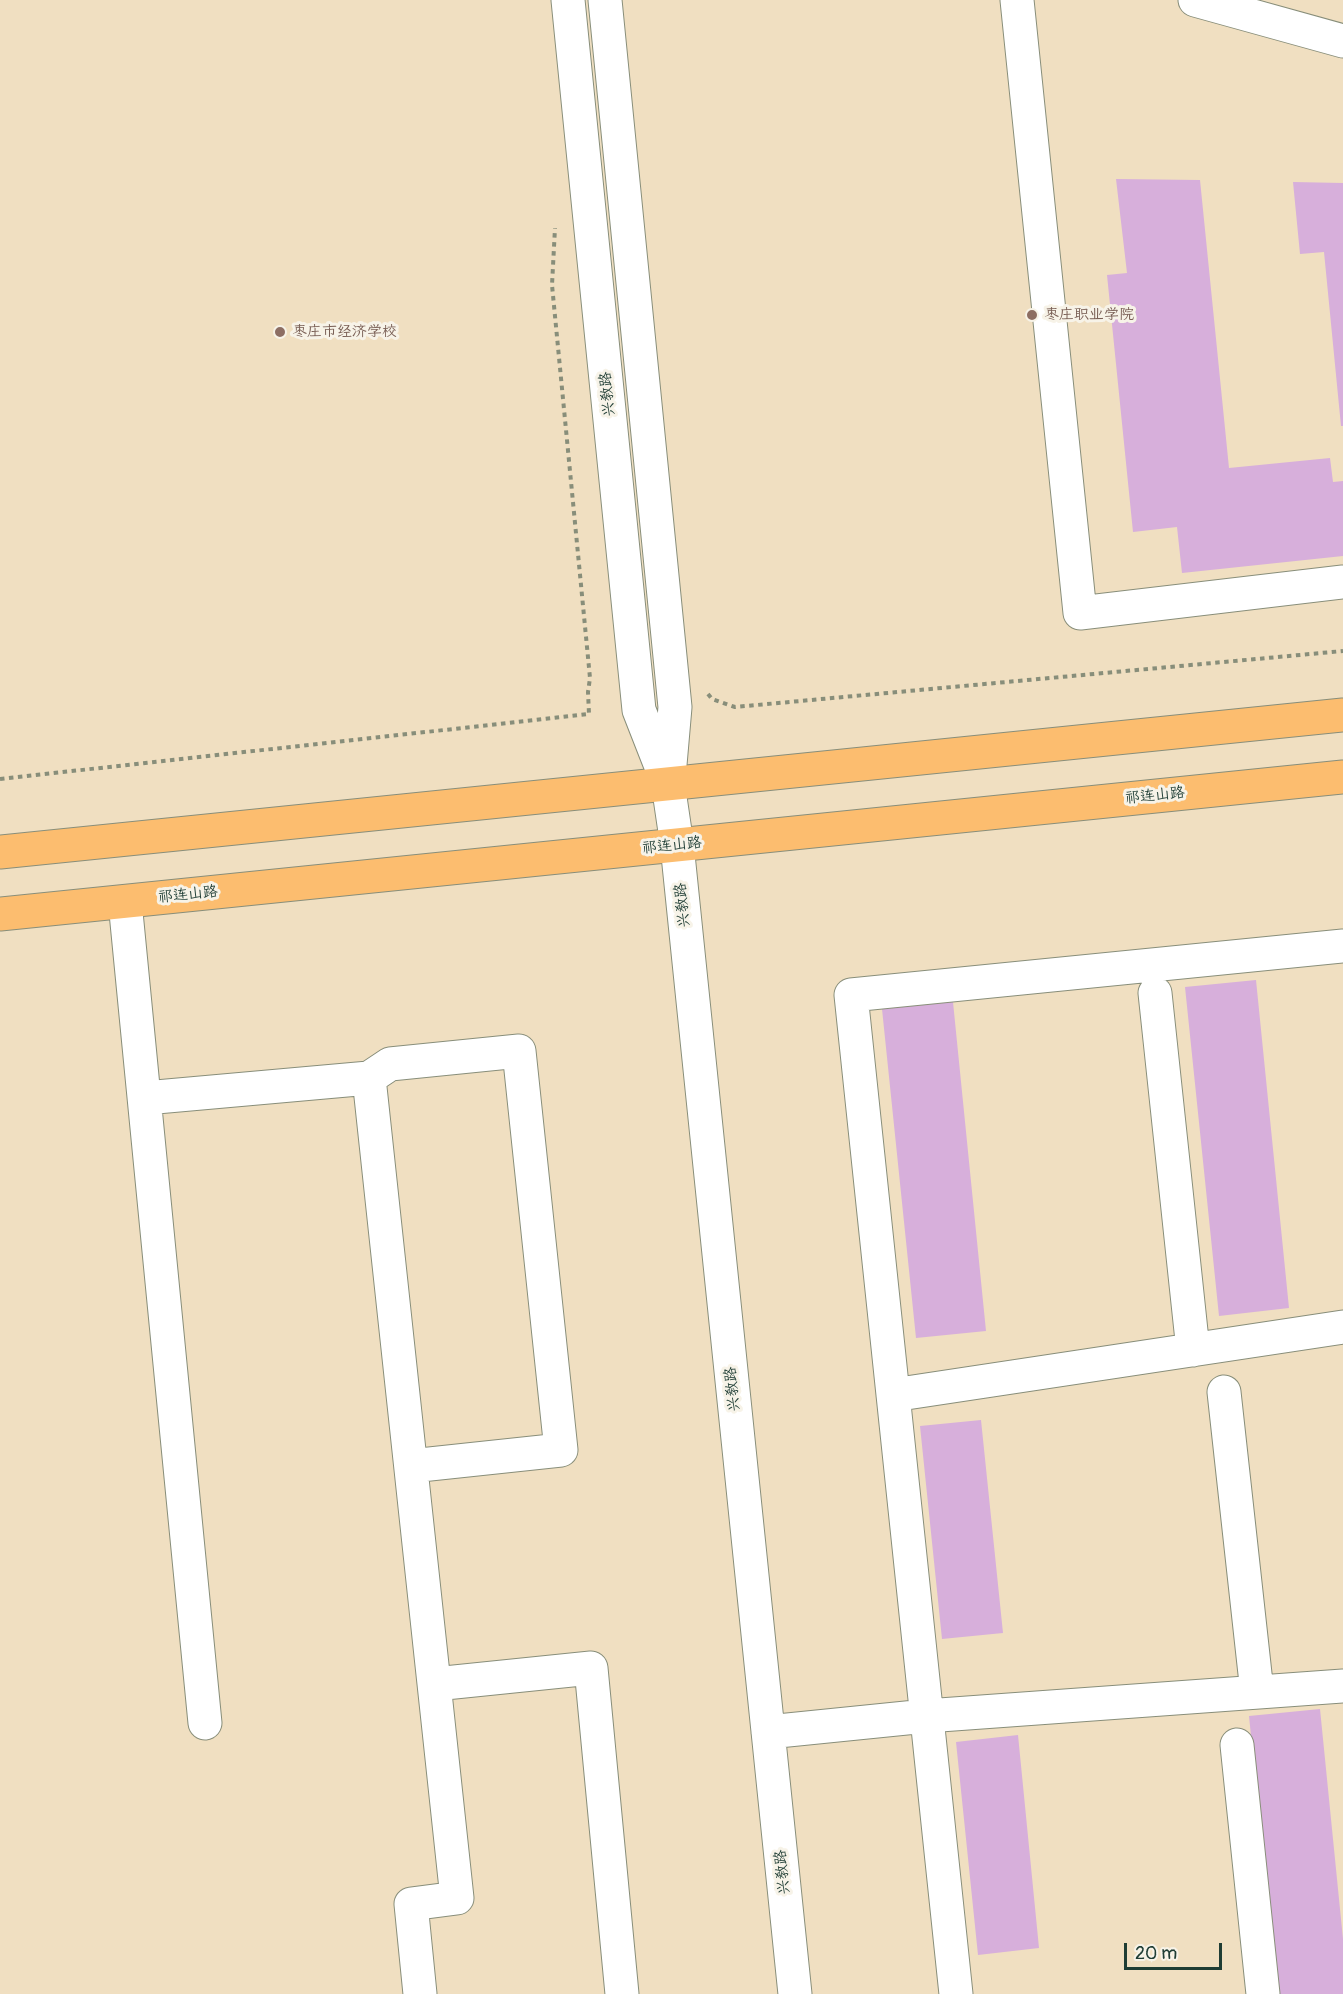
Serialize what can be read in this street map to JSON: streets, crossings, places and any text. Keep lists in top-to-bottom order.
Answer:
{
  "streets": {
    "main road": ["祁连山路"],
    "street": ["兴教路"]
  },
  "crossings": [
    ["兴教路", "祁连山路"]
  ],
  "places": ["枣庄职业学院", "枣庄市经济学校"],
  "scale_bar": "20 m"
}
